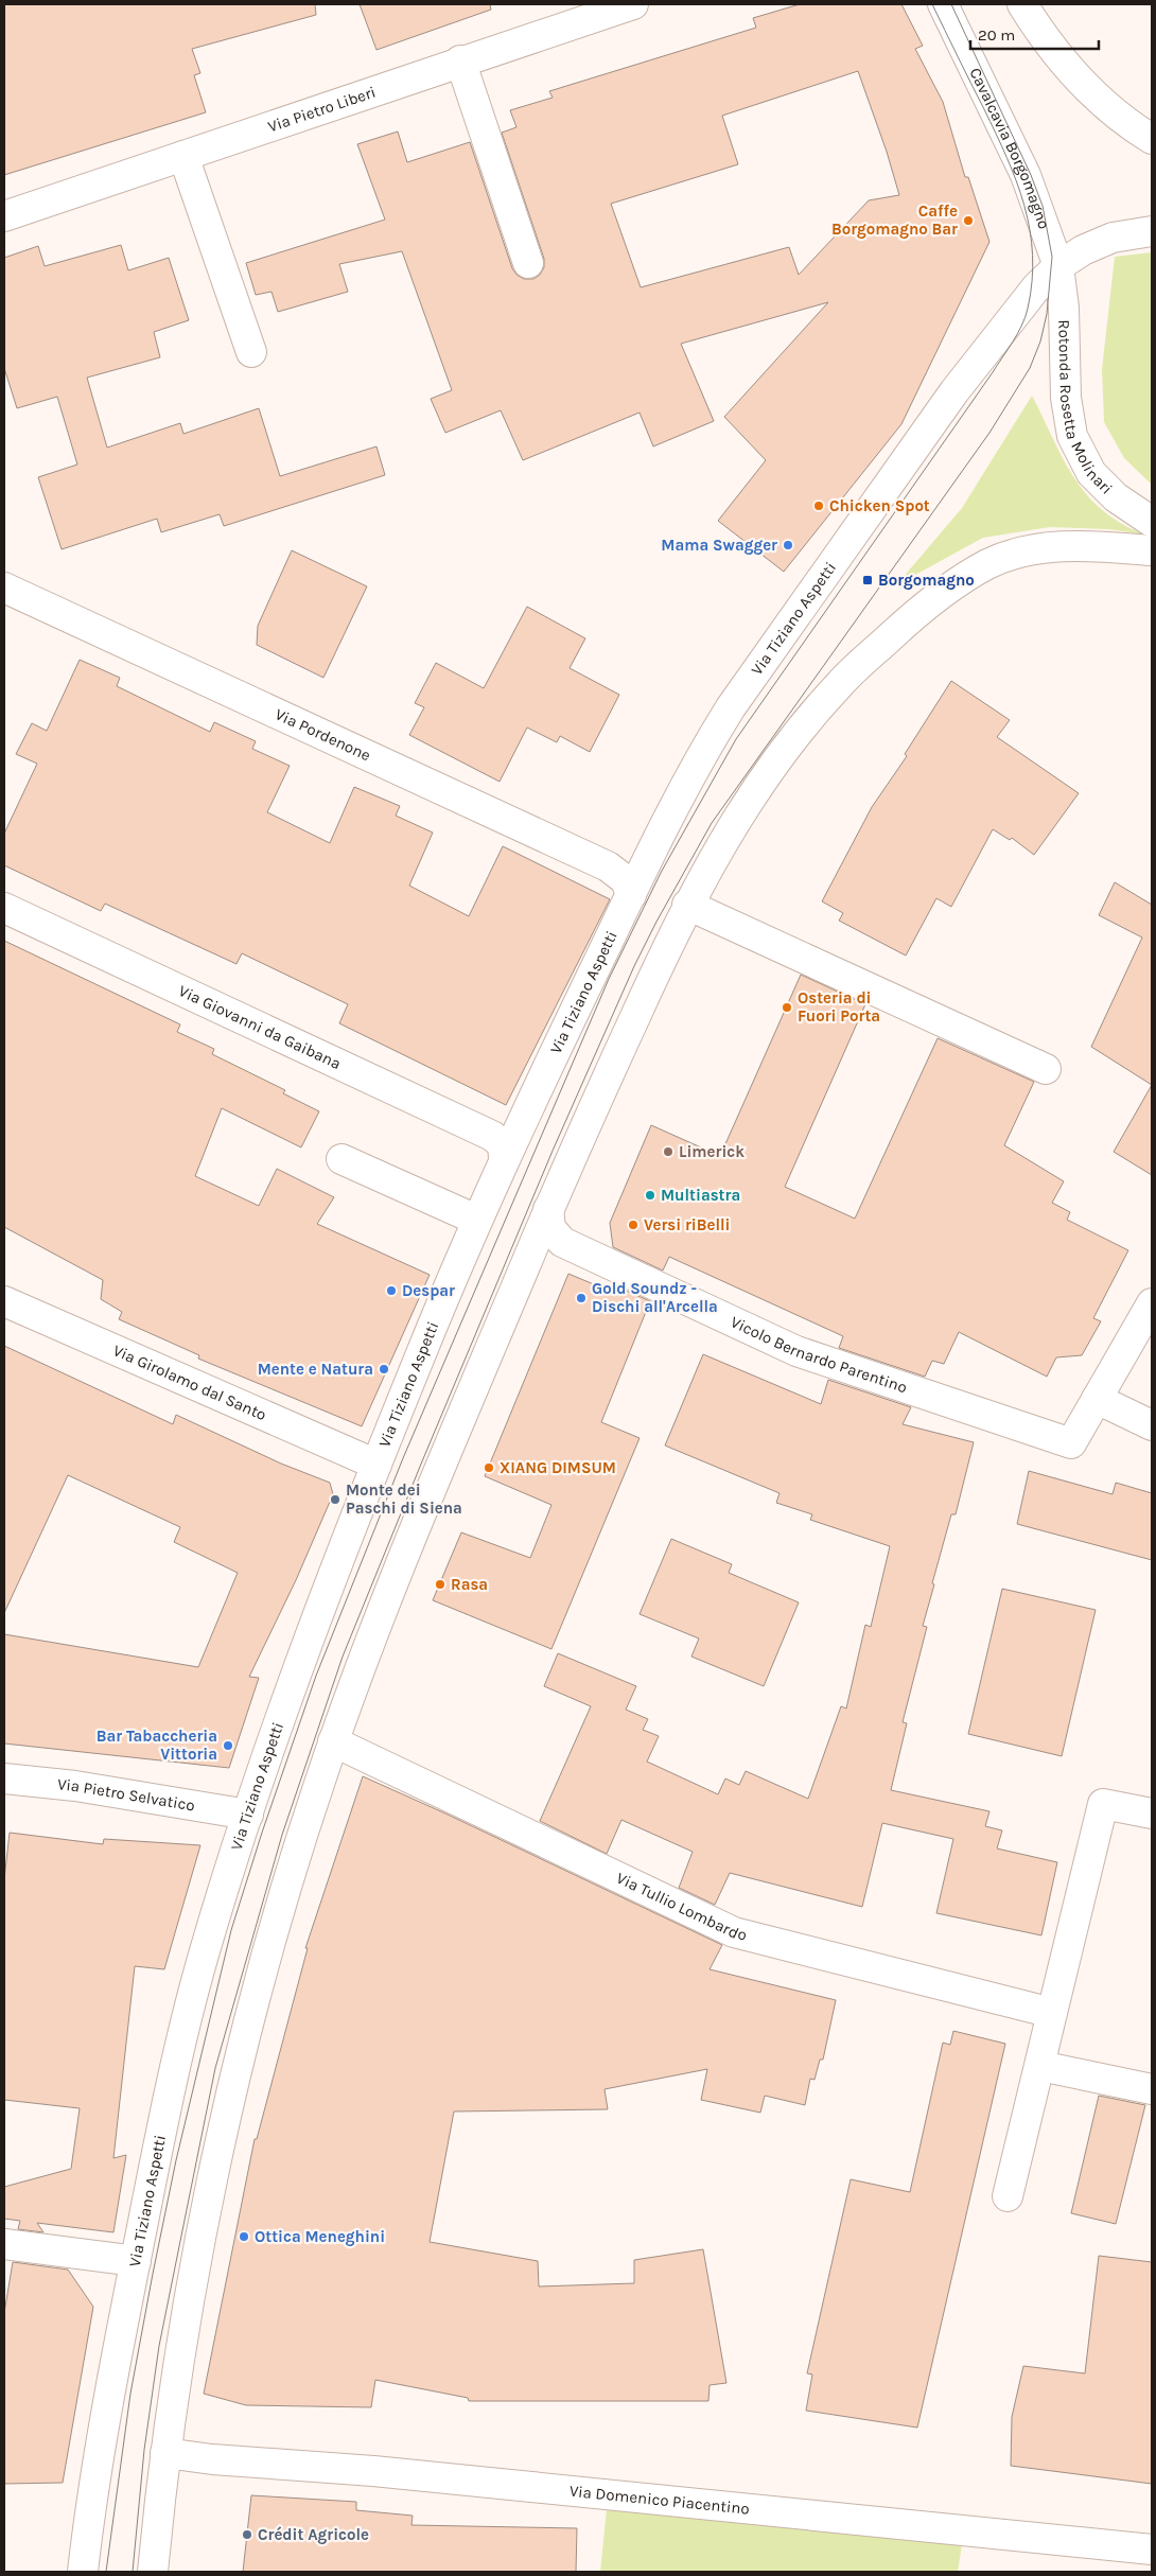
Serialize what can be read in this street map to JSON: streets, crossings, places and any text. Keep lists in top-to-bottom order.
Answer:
{
  "streets": {
    "street": [
      "Via Pietro Liberi",
      "Cavalcavia Borgomagno",
      "Rotonda Rosetta Molinari",
      "Via Tiziano Aspetti",
      "Via Pordenone",
      "Via Giovanni da Gaibana",
      "Vicolo Bernardo Parentino",
      "Via Girolamo dal Santo",
      "Via Pietro Selvatico",
      "Via Tullio Lombardo",
      "Via Domenico Piacentino"
    ]
  },
  "crossings": [
    ["Cavalcavia Borgomagno", "Rotonda Rosetta Molinari"],
    ["Cavalcavia Borgomagno", "Via Tiziano Aspetti"],
    ["Rotonda Rosetta Molinari", "Via Tiziano Aspetti"],
    ["Via Tiziano Aspetti", "Via Pordenone"],
    ["Via Tiziano Aspetti", "Via Giovanni da Gaibana"],
    ["Via Tiziano Aspetti", "Via Girolamo dal Santo"],
    ["Via Tiziano Aspetti", "Via Pietro Selvatico"]
  ],
  "places": {
    "other": [
      "Caffe Borgomagno Bar",
      "Chicken Spot",
      "Mama Swagger",
      "Osteria di Fuori Porta",
      "Limerick",
      "Multiastra",
      "Versi riBelli",
      "Despar",
      "Gold Soundz - Dischi all'Arcella",
      "Mente e Natura",
      "XIANG DIMSUM",
      "Monte dei Paschi di Siena",
      "Rasa",
      "Bar Tabaccheria Vittoria",
      "Ottica Meneghini",
      "Crédit Agricole"
    ],
    "transit": ["Borgomagno"]
  },
  "scale_bar": "20 m"
}
